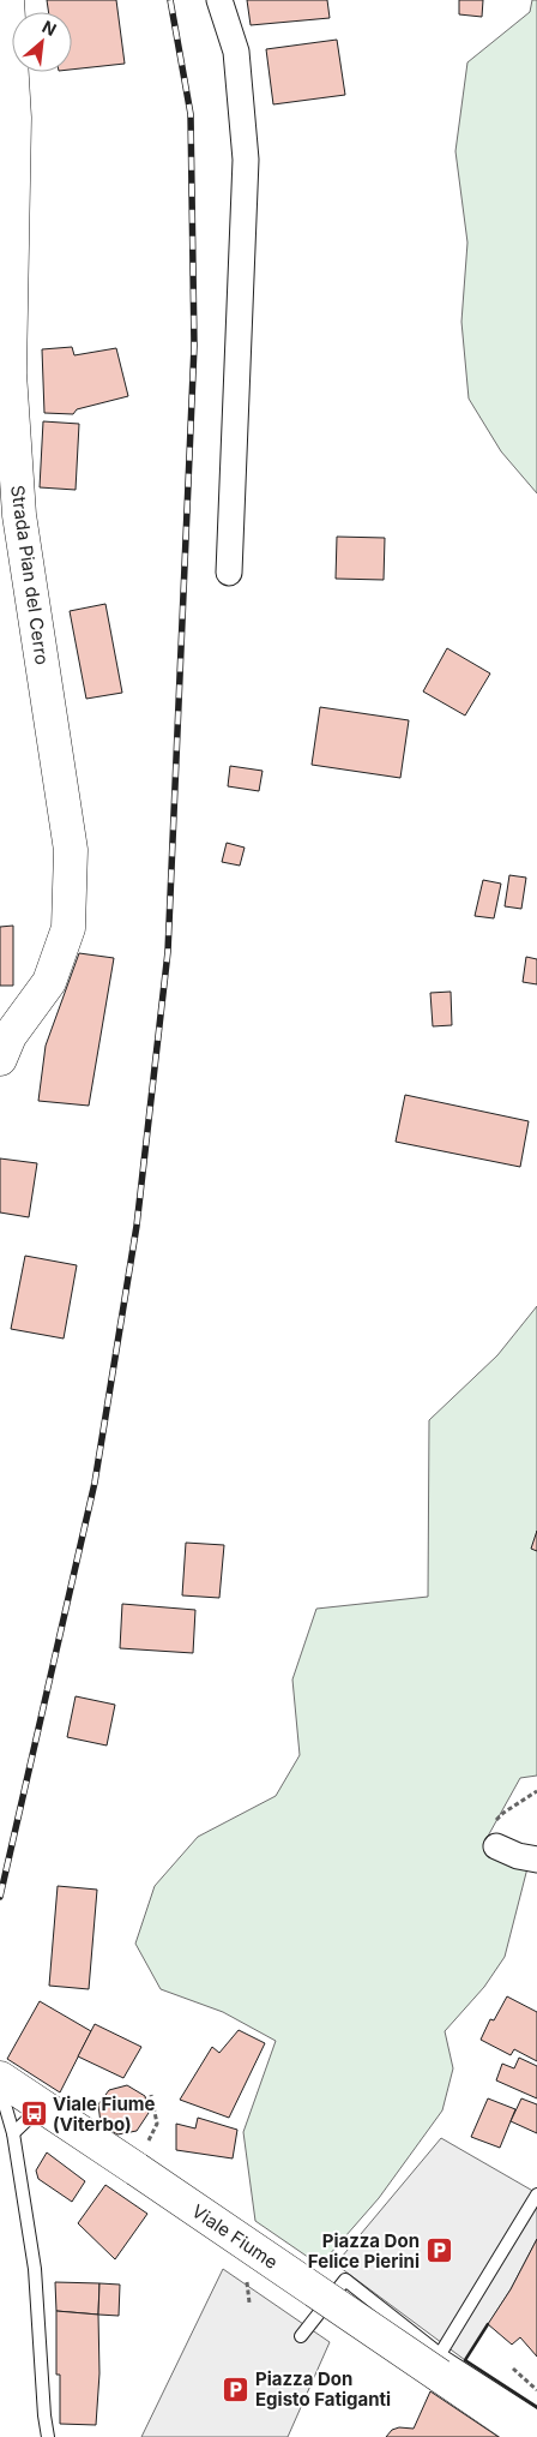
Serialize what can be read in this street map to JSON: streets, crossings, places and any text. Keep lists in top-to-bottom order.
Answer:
{
  "streets": {
    "street": ["Strada Pian del Cerro", "Viale Fiume"]
  },
  "places": {
    "bus stop": ["Viale Fiume (Viterbo)"],
    "parking": ["Piazza Don Felice Pierini", "Piazza Don Egisto Fatiganti"]
  },
  "north": "top right"
}
